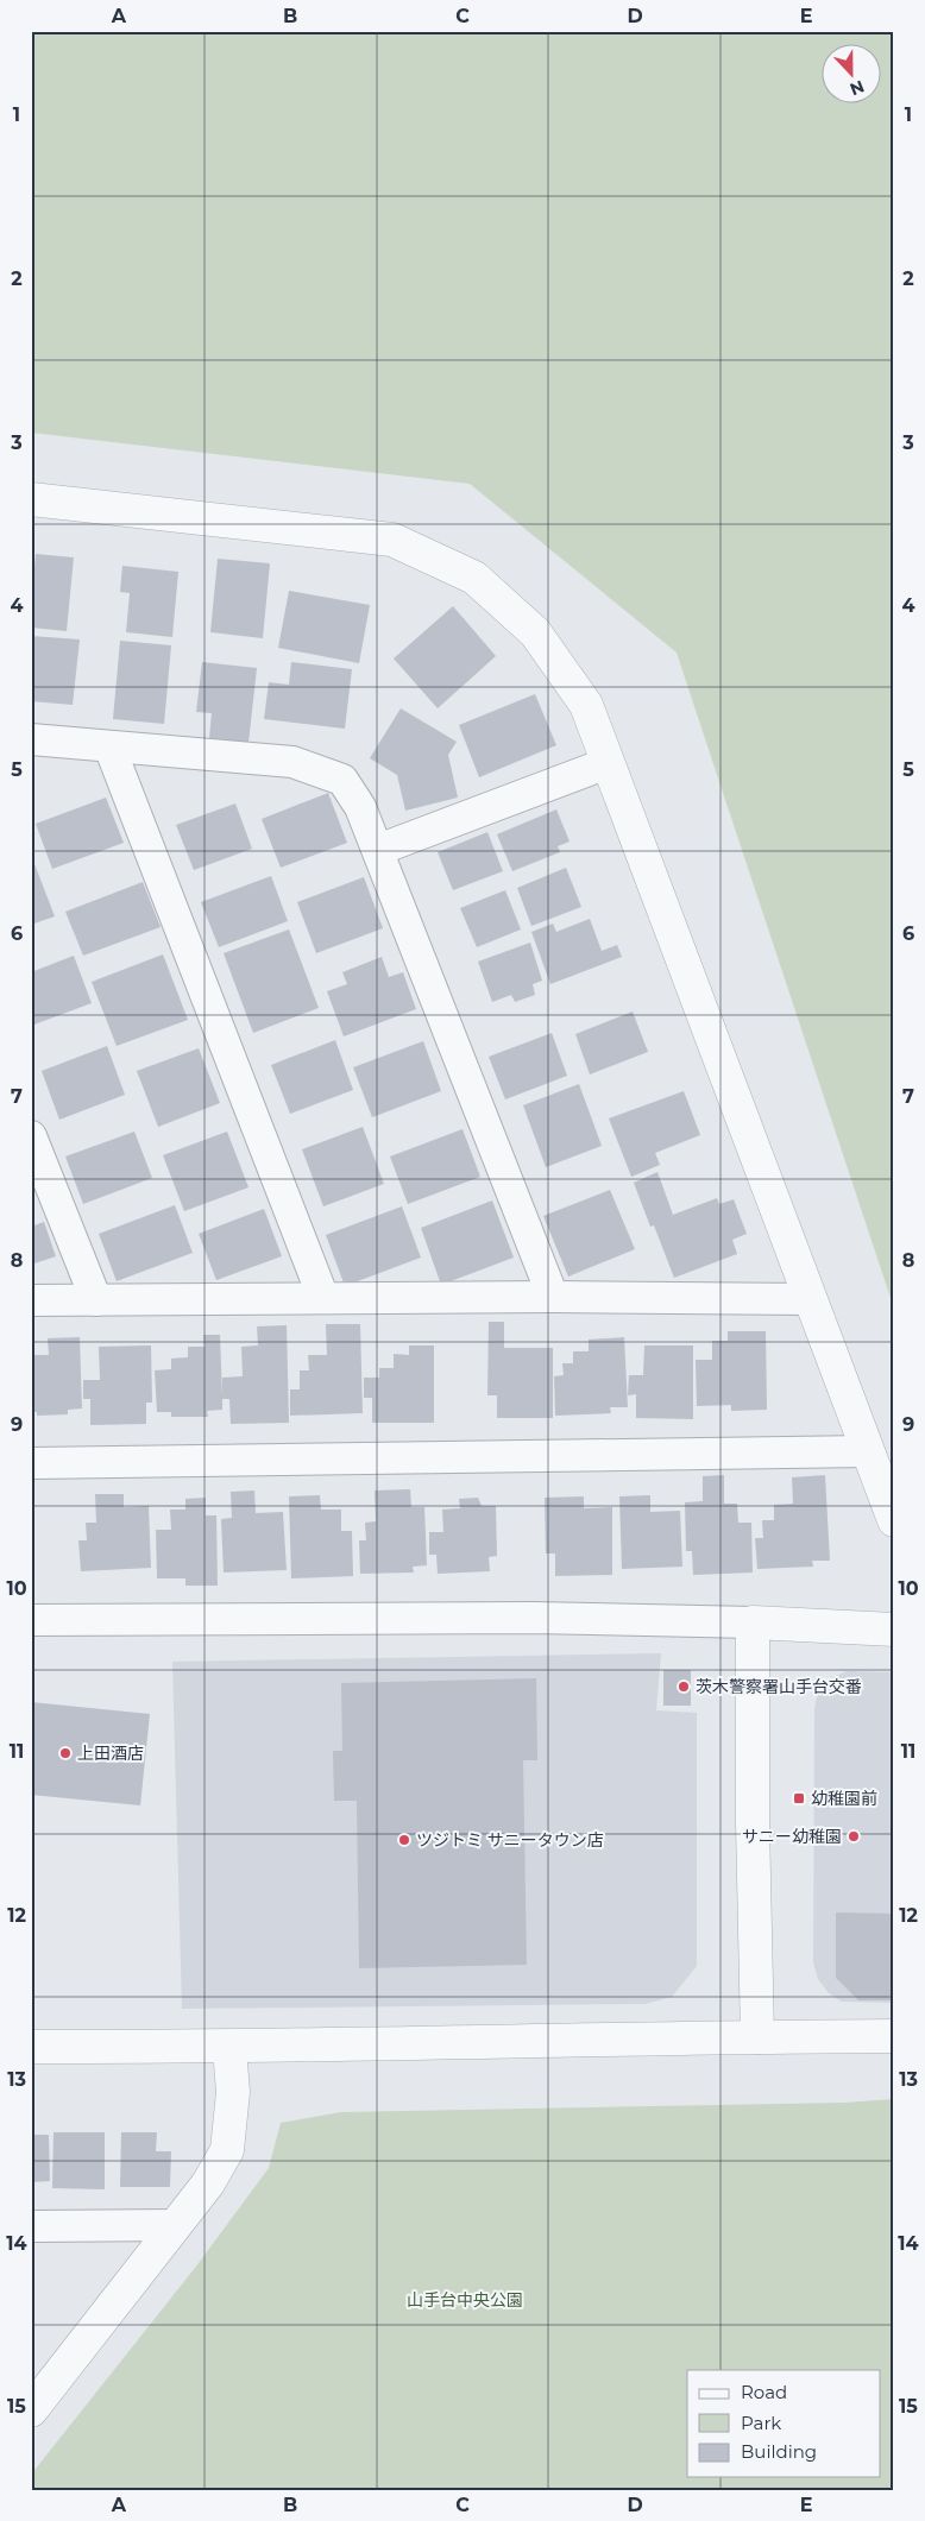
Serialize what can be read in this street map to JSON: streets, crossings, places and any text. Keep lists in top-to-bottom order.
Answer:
{
  "parks": ["山手台中央公園"],
  "places": {
    "other": [
      "茨木警察署山手台交番",
      "上田酒店",
      "サニー幼稚園",
      "ツジトミ サニータウン店"
    ],
    "transit": ["幼稚園前"]
  },
  "legend": ["Road", "Park", "Building"],
  "north": "bottom",
  "grid": {
    "columns": [
      "A",
      "B",
      "C",
      "D",
      "E"
    ],
    "rows": [
      "1",
      "2",
      "3",
      "4",
      "5",
      "6",
      "7",
      "8",
      "9",
      "10",
      "11",
      "12",
      "13",
      "14",
      "15"
    ]
  }
}
